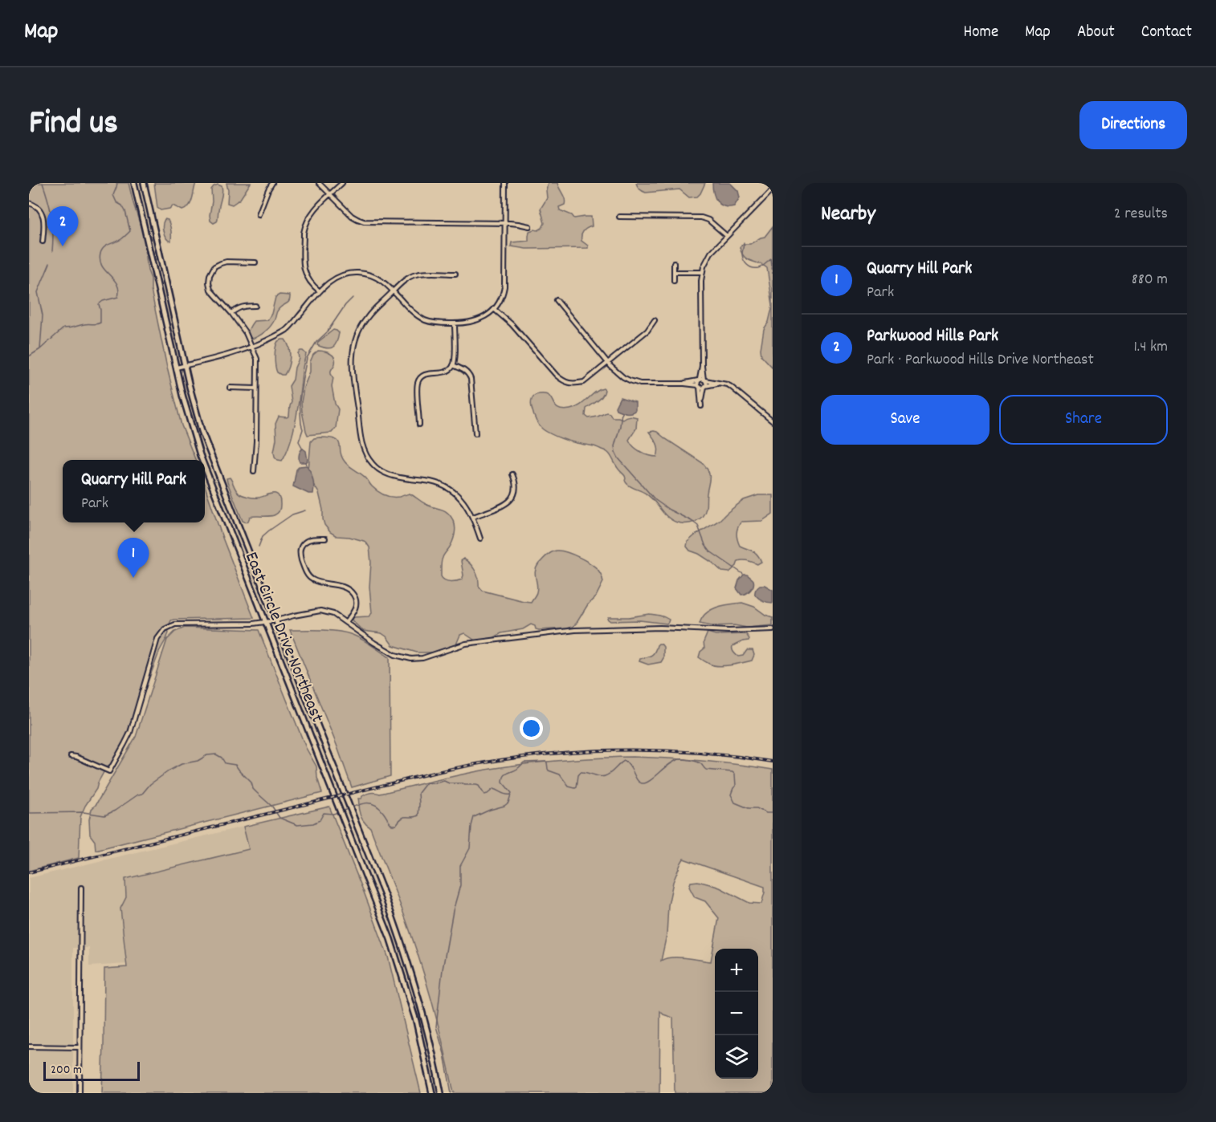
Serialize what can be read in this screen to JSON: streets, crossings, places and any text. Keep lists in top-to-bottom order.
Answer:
{
  "streets": {
    "main road": ["East Circle Drive Northeast"]
  },
  "scale_bar": "200 m",
  "page": {
    "header": "Map",
    "nav": [
      "Home",
      "Map",
      "About",
      "Contact"
    ],
    "title": "Find us",
    "buttons": [
      "Directions",
      ["Save", "Share"]
    ],
    "heading": ["Nearby", "2 results"],
    "pins": ["2", "1"],
    "list": [
      {
        "mark": "1",
        "name": "Quarry Hill Park",
        "note": "Park",
        "value": "880 m"
      },
      {
        "mark": "2",
        "name": "Parkwood Hills Park",
        "note": "Park · Parkwood Hills Drive Northeast",
        "value": "1.4 km"
      }
    ],
    "popup": ["Quarry Hill Park", "Park"],
    "map_buttons": ["+", "−"],
    "scale": "200 m"
  }
}
